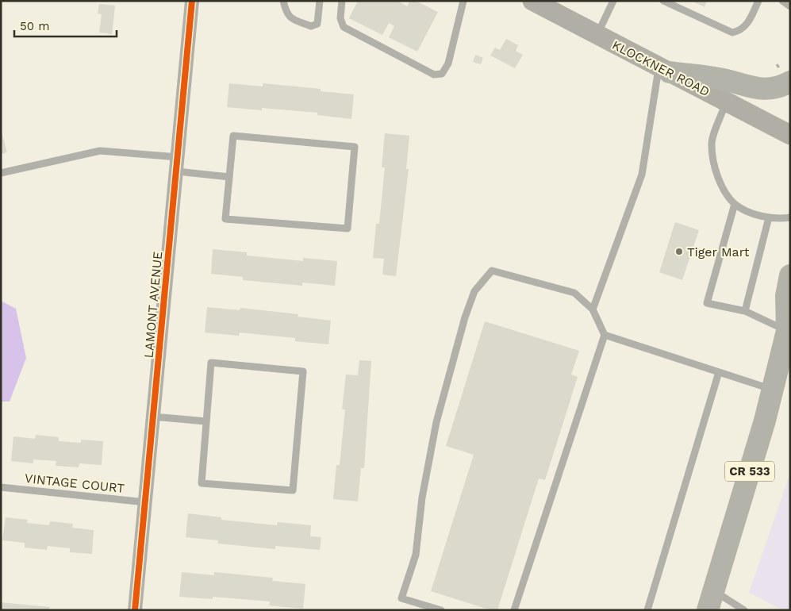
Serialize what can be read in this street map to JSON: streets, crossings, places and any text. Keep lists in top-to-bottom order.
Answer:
{
  "streets": {
    "main road": ["KLOCKNER ROAD", "CR 533"],
    "street": ["LAMONT AVENUE"],
    "lane": ["VINTAGE COURT"]
  },
  "crossings": [
    ["LAMONT AVENUE", "VINTAGE COURT"]
  ],
  "places": ["Tiger Mart"],
  "scale_bar": "50 m"
}
